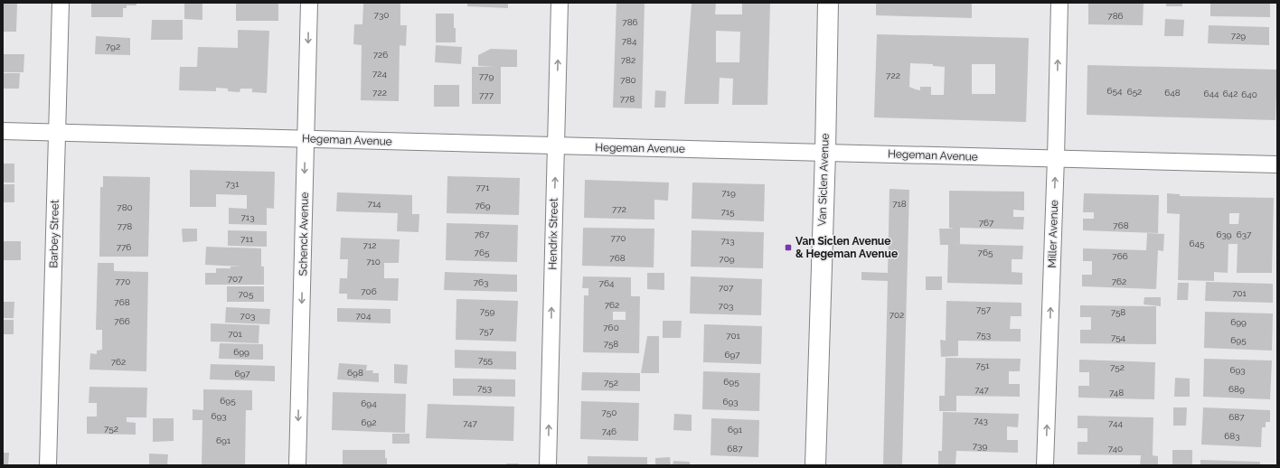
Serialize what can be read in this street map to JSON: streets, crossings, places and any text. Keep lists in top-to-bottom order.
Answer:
{
  "streets": {
    "street": [
      "Hegeman Avenue",
      "Van Siclen Avenue",
      "Barbey Street",
      "Schenck Avenue",
      "Hendrix Street",
      "Miller Avenue"
    ]
  },
  "crossings": [
    ["Hegeman Avenue", "Van Siclen Avenue"],
    ["Hegeman Avenue", "Barbey Street"],
    ["Hegeman Avenue", "Schenck Avenue"],
    ["Hegeman Avenue", "Hendrix Street"],
    ["Hegeman Avenue", "Miller Avenue"]
  ],
  "one_way": ["Schenck Avenue", "Hendrix Street", "Miller Avenue"],
  "places": {
    "transit": ["Van Siclen Avenue & Hegeman Avenue"]
  },
  "house_numbers": [
    "730",
    "786",
    "786",
    "729",
    "784",
    "792",
    "726",
    "782",
    "724",
    "722",
    "779",
    "780",
    "654",
    "652",
    "722",
    "648",
    "644",
    "642",
    "640",
    "777",
    "778",
    "731",
    "771",
    "719",
    "714",
    "718",
    "769",
    "780",
    "772",
    "715",
    "713",
    "767",
    "768",
    "778",
    "767",
    "639",
    "637",
    "770",
    "711",
    "713",
    "645",
    "712",
    "776",
    "765",
    "765",
    "766",
    "768",
    "709",
    "710",
    "707",
    "770",
    "762",
    "763",
    "764",
    "707",
    "706",
    "701",
    "705",
    "768",
    "762",
    "703",
    "757",
    "759",
    "758",
    "702",
    "703",
    "704",
    "766",
    "699",
    "760",
    "757",
    "701",
    "753",
    "701",
    "754",
    "695",
    "758",
    "699",
    "697",
    "755",
    "762",
    "751",
    "752",
    "693",
    "698",
    "697",
    "695",
    "752",
    "753",
    "689",
    "747",
    "748",
    "695",
    "693",
    "694",
    "750",
    "693",
    "687",
    "743",
    "692",
    "747",
    "744",
    "752",
    "691",
    "746",
    "683",
    "691",
    "739",
    "687",
    "740"
  ]
}
